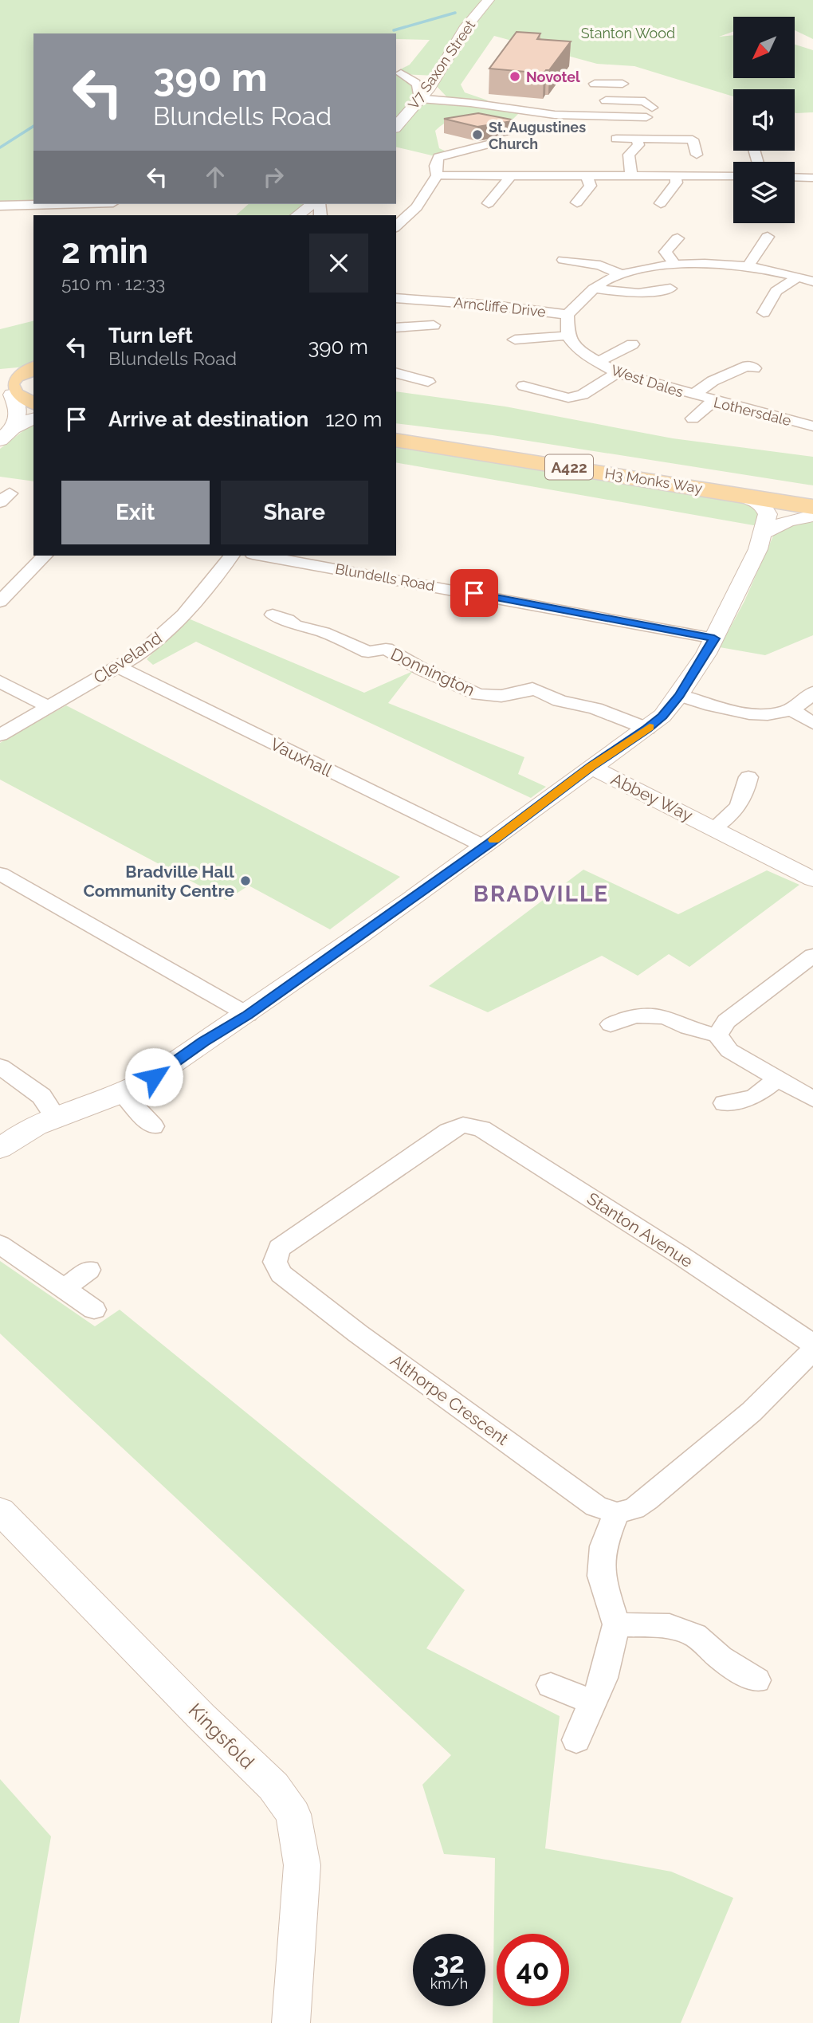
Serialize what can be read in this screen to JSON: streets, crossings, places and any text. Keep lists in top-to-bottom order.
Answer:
{
  "streets": {
    "main road": ["A422", "H3 Monks Way"],
    "street": [
      "V7 Saxon Street",
      "Arncliffe Drive",
      "West Dales",
      "Lothersdale",
      "Blundells Road",
      "Cleveland",
      "Donnington",
      "Vauxhall",
      "Abbey Way",
      "Stanton Avenue",
      "Althorpe Crescent",
      "Kingsfold"
    ]
  },
  "crossings": [
    ["West Dales", "Lothersdale"],
    ["Cleveland", "Vauxhall"],
    ["Stanton Avenue", "Althorpe Crescent"]
  ],
  "districts": ["BRADVILLE"],
  "parks": ["Stanton Wood"],
  "places": ["Novotel", "St. Augustines Church", "Bradville Hall Community Centre"],
  "north": "bottom left",
  "page": {
    "turn": ["390 m", "Blundells Road"],
    "heading": ["2 min", "510 m · 12:33"],
    "list": [
      {
        "name": "Turn left",
        "note": "Blundells Road",
        "value": "390 m"
      },
      {
        "name": "Arrive at destination",
        "value": "120 m"
      }
    ],
    "buttons": ["Exit", "Share"],
    "speed": "32 km/h",
    "limit": "40"
  }
}
